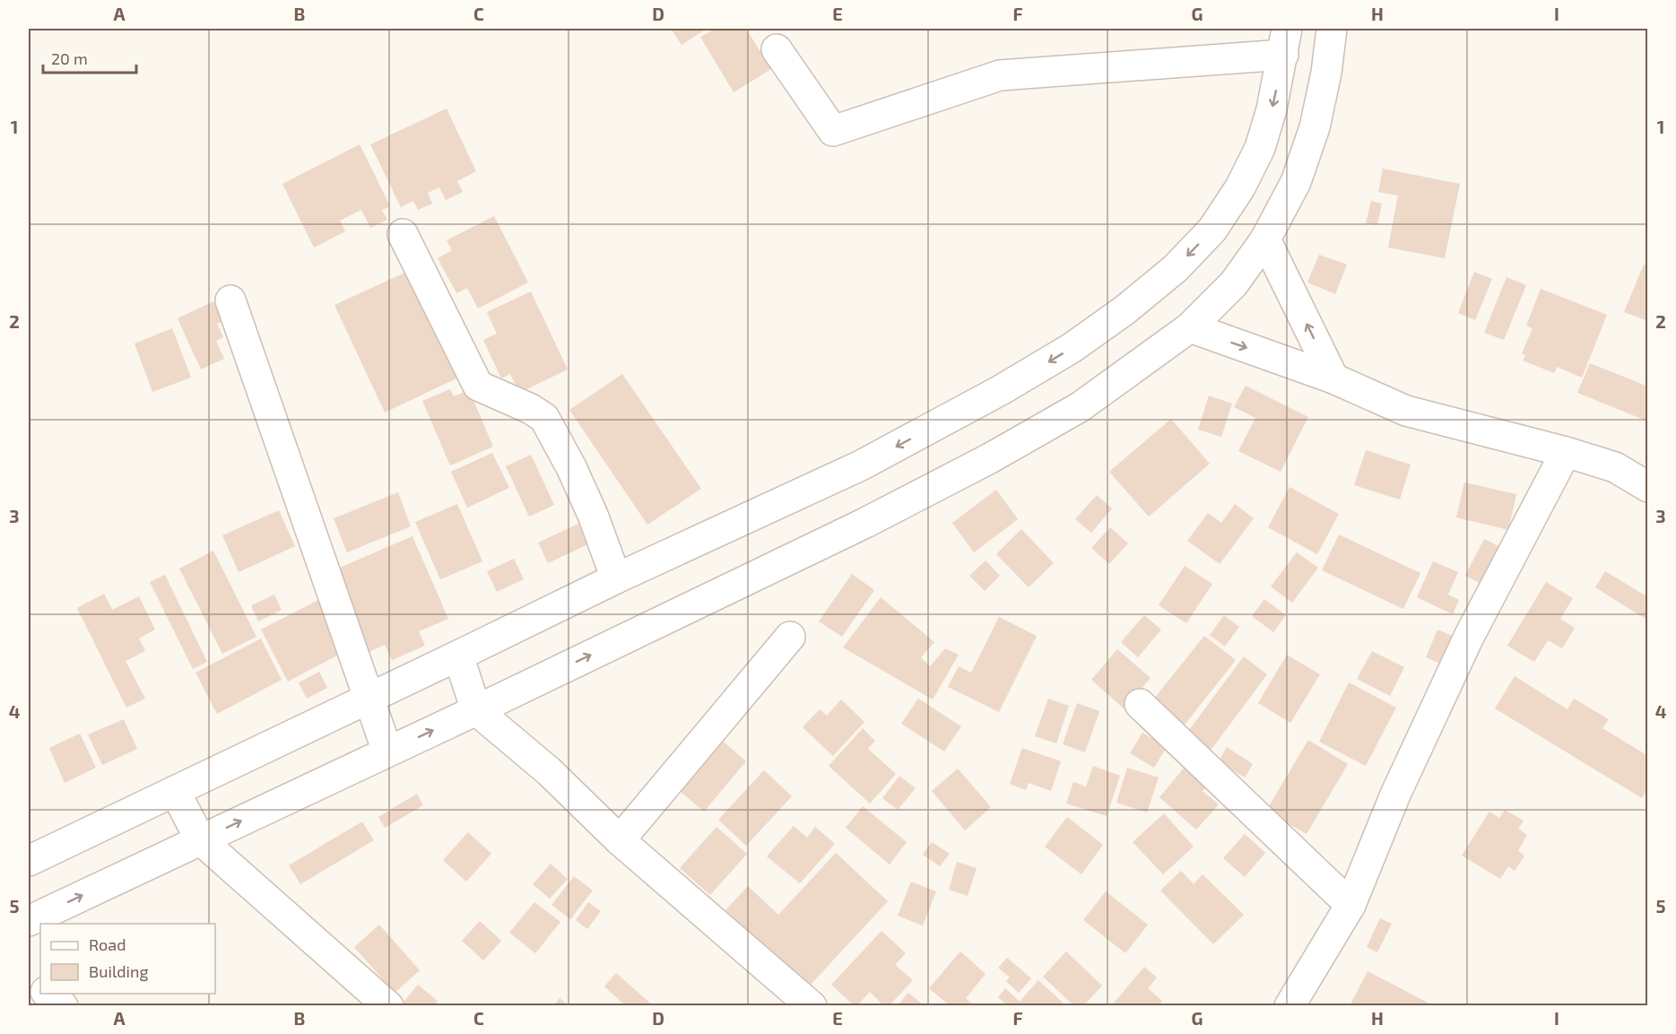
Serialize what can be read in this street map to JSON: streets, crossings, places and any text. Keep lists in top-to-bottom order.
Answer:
{
  "legend": ["Road", "Building"],
  "scale_bar": "20 m",
  "grid": {
    "columns": [
      "A",
      "B",
      "C",
      "D",
      "E",
      "F",
      "G",
      "H",
      "I"
    ],
    "rows": [
      "1",
      "2",
      "3",
      "4",
      "5"
    ]
  }
}
